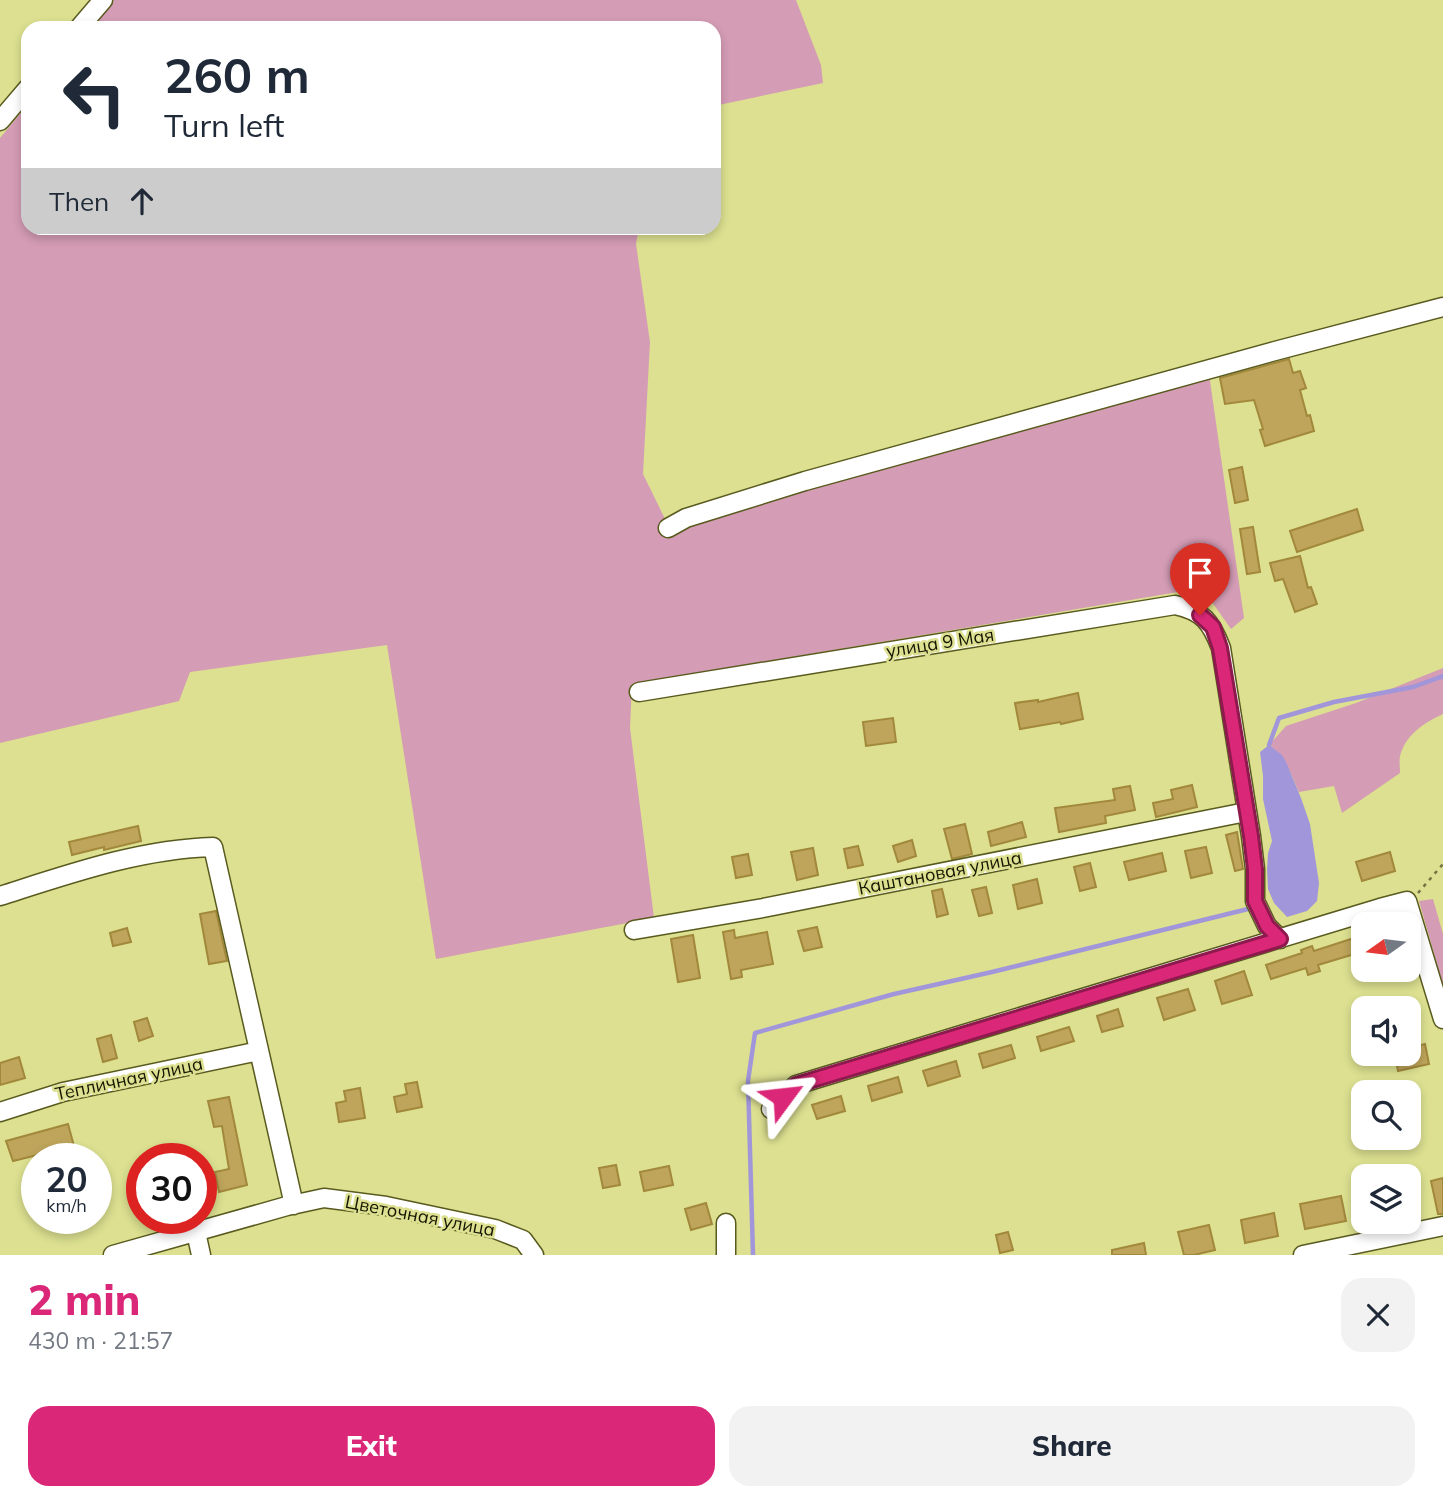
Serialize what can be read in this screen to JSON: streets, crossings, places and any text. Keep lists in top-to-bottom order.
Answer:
{
  "streets": {
    "street": [
      "улица 9 Мая",
      "Каштановая улица",
      "Тепличная улица",
      "Цветочная улица"
    ]
  },
  "crossings": [
    ["улица 9 Мая", "Каштановая улица"]
  ],
  "north": "left",
  "page": {
    "turn": ["260 m", "Turn left"],
    "then": "Then",
    "speed": "20 km/h",
    "limit": "30",
    "heading": ["2 min", "430 m · 21:57"],
    "buttons": ["Exit", "Share"]
  }
}
